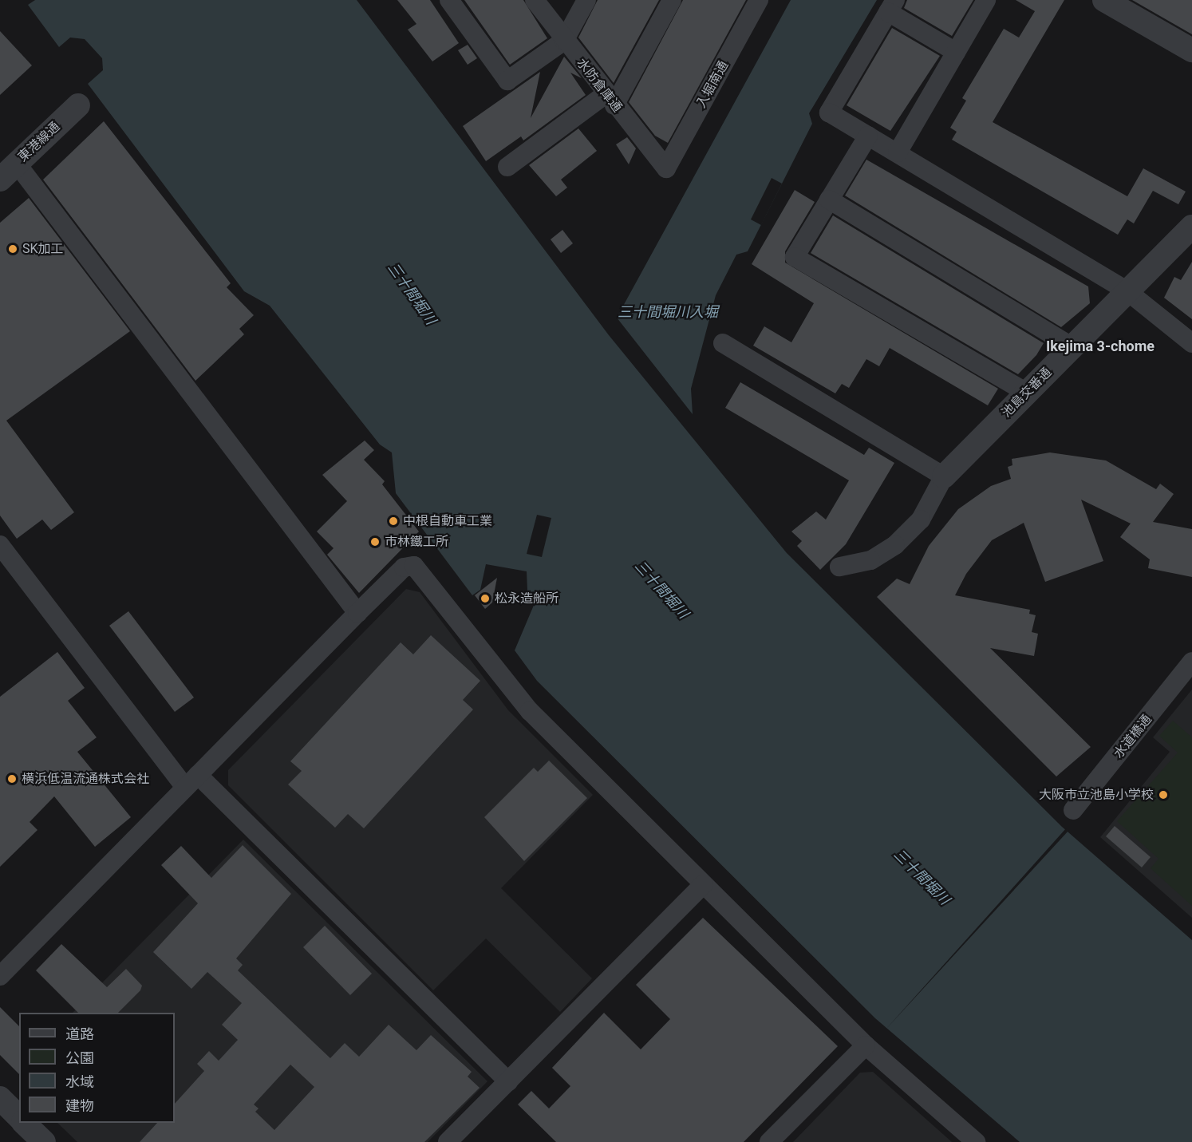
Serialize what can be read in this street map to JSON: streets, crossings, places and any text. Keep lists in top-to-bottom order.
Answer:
{
  "streets": {
    "street": [
      "入堀南通",
      "水防倉庫通",
      "東港線通",
      "池島交番通",
      "水道橋通"
    ]
  },
  "crossings": [
    ["入堀南通", "水防倉庫通"]
  ],
  "districts": ["Ikejima 3-chome"],
  "water": ["三十間堀川", "三十間堀川入堀"],
  "places": [
    "SK加工",
    "中根自動車工業",
    "市林鐵工所",
    "松永造船所",
    "横浜低温流通株式会社",
    "大阪市立池島小学校"
  ],
  "legend": [
    "道路",
    "公園",
    "水域",
    "建物"
  ]
}
